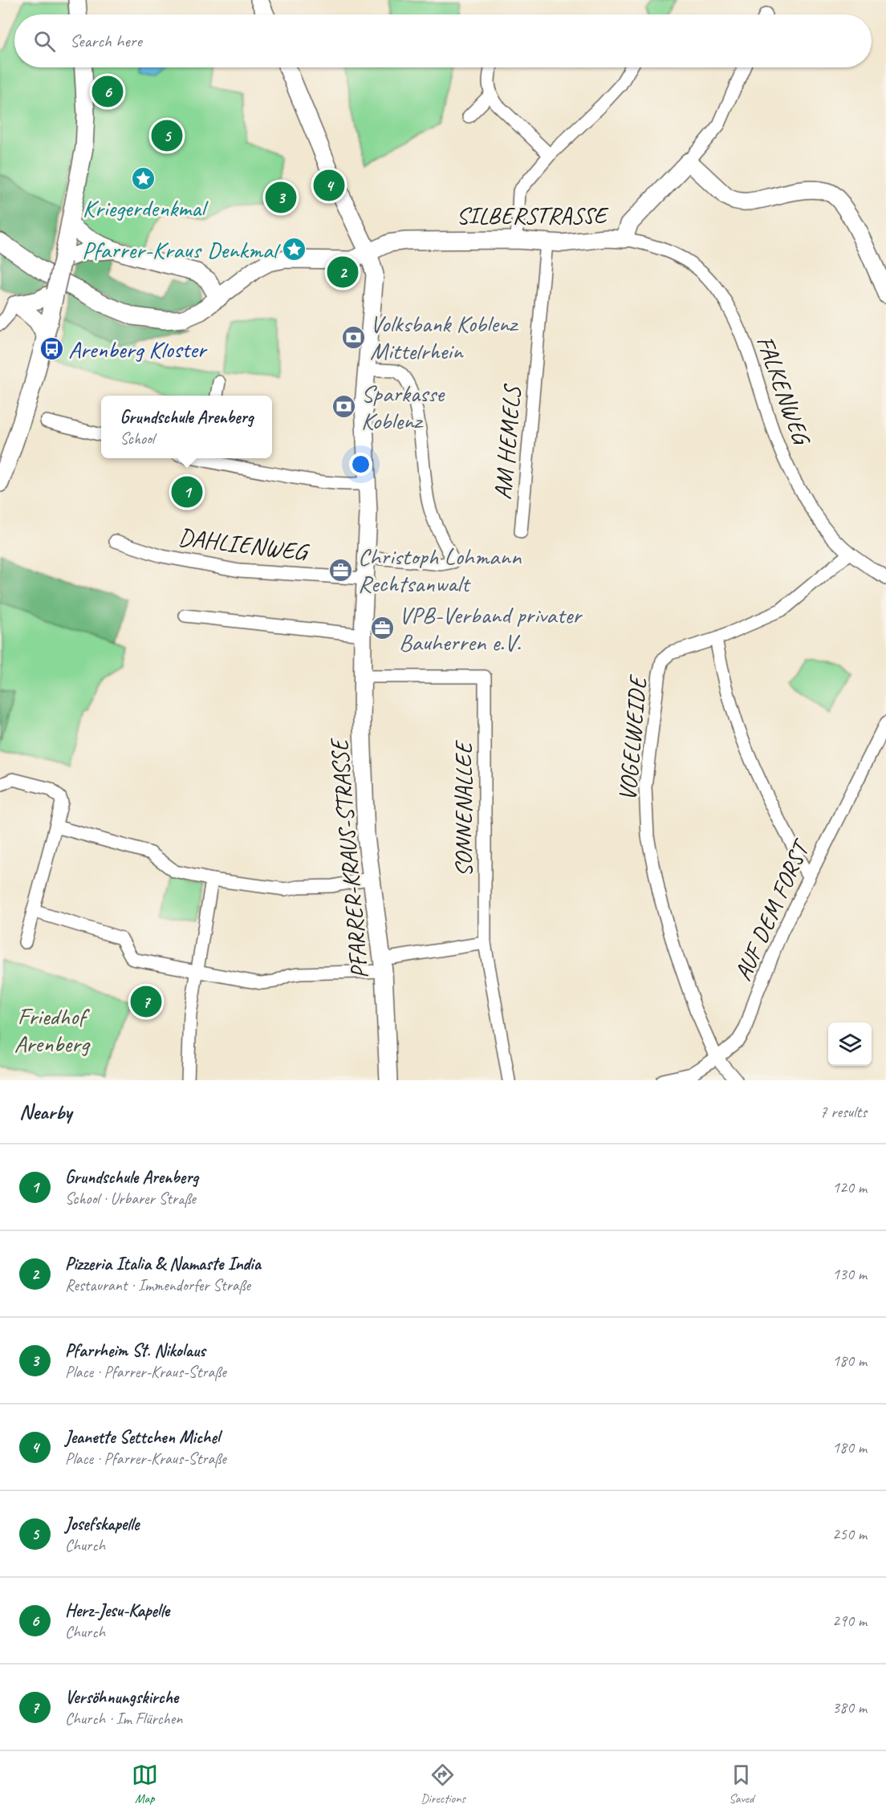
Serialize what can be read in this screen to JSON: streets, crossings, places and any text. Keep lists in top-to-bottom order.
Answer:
{
  "streets": {
    "street": [
      "SILBERSTRASSE",
      "FALKENWEG",
      "AM HEMELS",
      "DAHLIENWEG",
      "VOGELWEIDE",
      "SONNENALLEE",
      "PFARRER-KRAUS-STRASSE",
      "AUF DEM FORST"
    ]
  },
  "crossings": [
    ["SILBERSTRASSE", "FALKENWEG"],
    ["SILBERSTRASSE", "AM HEMELS"],
    ["SILBERSTRASSE", "PFARRER-KRAUS-STRASSE"],
    ["FALKENWEG", "VOGELWEIDE"],
    ["DAHLIENWEG", "PFARRER-KRAUS-STRASSE"],
    ["VOGELWEIDE", "AUF DEM FORST"],
    ["SONNENALLEE", "PFARRER-KRAUS-STRASSE"]
  ],
  "parks": ["Friedhof Arenberg"],
  "places": {
    "place": ["Kriegerdenkmal", "Pfarrer-Kraus Denkmal"],
    "bank": ["Volksbank Koblenz Mittelrhein", "Sparkasse Koblenz"],
    "bus stop": ["Arenberg Kloster"],
    "office": ["Christoph Lohmann Rechtsanwalt", "VPB-Verband privater Bauherren e.V."]
  },
  "page": {
    "search": "Search here",
    "pins": [
      "6",
      "5",
      "4",
      "3",
      "2",
      "1",
      "7"
    ],
    "popup": ["Grundschule Arenberg", "School"],
    "heading": ["Nearby", "7 results"],
    "list": [
      {
        "mark": "1",
        "name": "Grundschule Arenberg",
        "note": "School · Urbarer Straße",
        "value": "120 m"
      },
      {
        "mark": "2",
        "name": "Pizzeria Italia & Namaste India",
        "note": "Restaurant · Immendorfer Straße",
        "value": "130 m"
      },
      {
        "mark": "3",
        "name": "Pfarrheim St. Nikolaus",
        "note": "Place · Pfarrer-Kraus-Straße",
        "value": "180 m"
      },
      {
        "mark": "4",
        "name": "Jeanette Settchen Michel",
        "note": "Place · Pfarrer-Kraus-Straße",
        "value": "180 m"
      },
      {
        "mark": "5",
        "name": "Josefskapelle",
        "note": "Church",
        "value": "250 m"
      },
      {
        "mark": "6",
        "name": "Herz-Jesu-Kapelle",
        "note": "Church",
        "value": "290 m"
      },
      {
        "mark": "7",
        "name": "Versöhnungskirche",
        "note": "Church · Im Flürchen",
        "value": "380 m"
      }
    ],
    "nav": ["Map", "Directions", "Saved"]
  }
}
